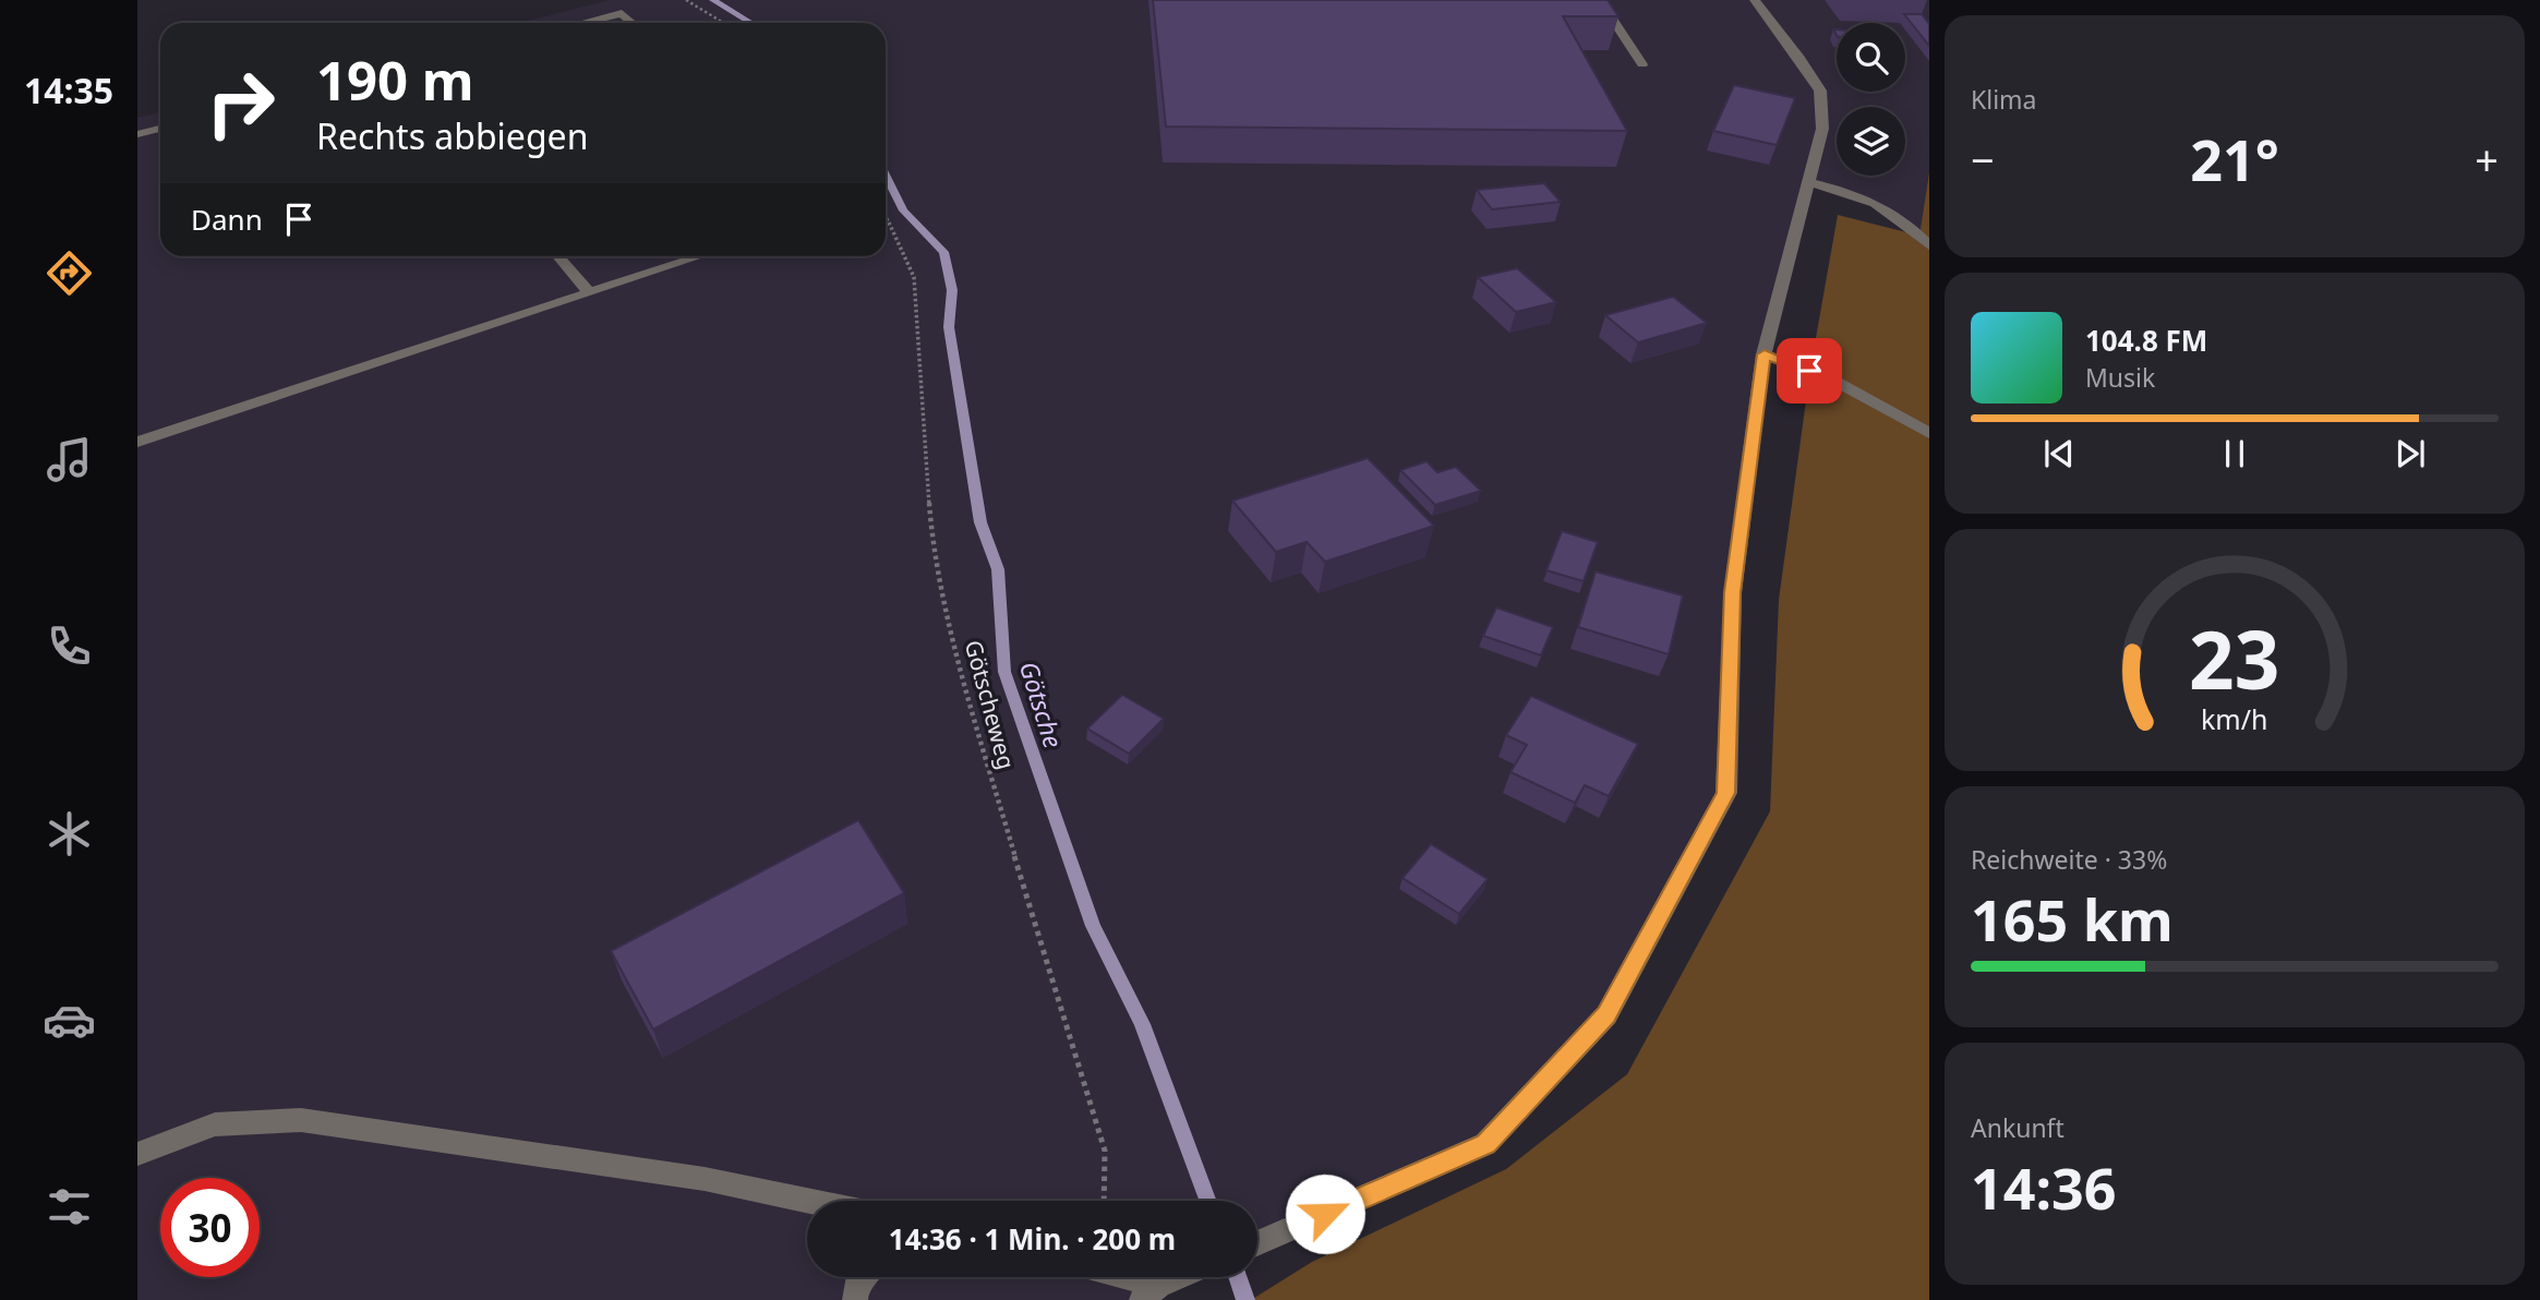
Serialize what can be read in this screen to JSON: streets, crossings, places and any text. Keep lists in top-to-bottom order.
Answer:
{
  "streets": {
    "path": ["Götscheweg"]
  },
  "water": ["Götsche"],
  "page": {
    "tabs": "14:35",
    "tile": [
      "Klima",
      ["Reichweite · 33%", "165 km"],
      ["Ankunft", "14:36"]
    ],
    "turn": ["190 m", "Rechts abbiegen"],
    "heat": ["−", "21°", "+"],
    "then": "Dann",
    "song": ["104.8 FM", "Musik"],
    "limit": "30",
    "trip": "14:36 · 1 Min. · 200 m",
    "gauge": ["23", "km/h"]
  }
}
